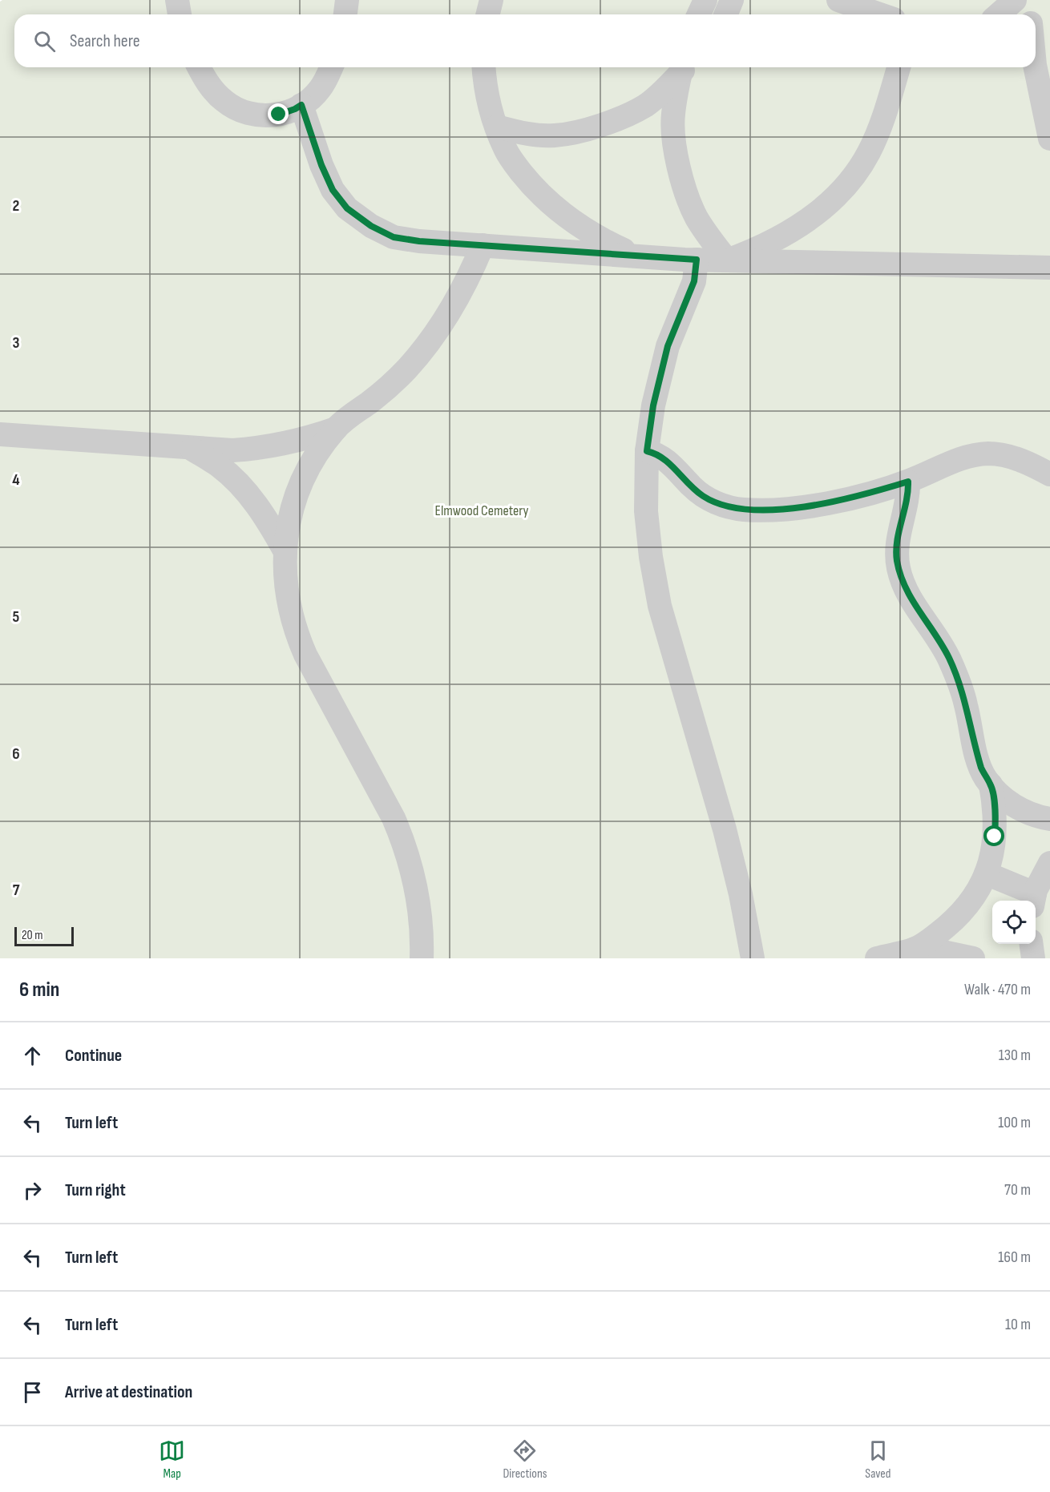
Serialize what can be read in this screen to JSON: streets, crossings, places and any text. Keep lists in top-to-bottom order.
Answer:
{
  "parks": ["Elmwood Cemetery"],
  "scale_bar": "20 m",
  "page": {
    "search": "Search here",
    "scale": "20 m",
    "heading": ["6 min", "Walk · 470 m"],
    "list": [
      ["Continue", "130 m"],
      ["Turn left", "100 m"],
      ["Turn right", "70 m"],
      ["Turn left", "160 m"],
      ["Turn left", "10 m"],
      "Arrive at destination"
    ],
    "nav": ["Map", "Directions", "Saved"]
  },
  "grid": {
    "rows": [
      "2",
      "3",
      "4",
      "5",
      "6",
      "7"
    ]
  }
}
